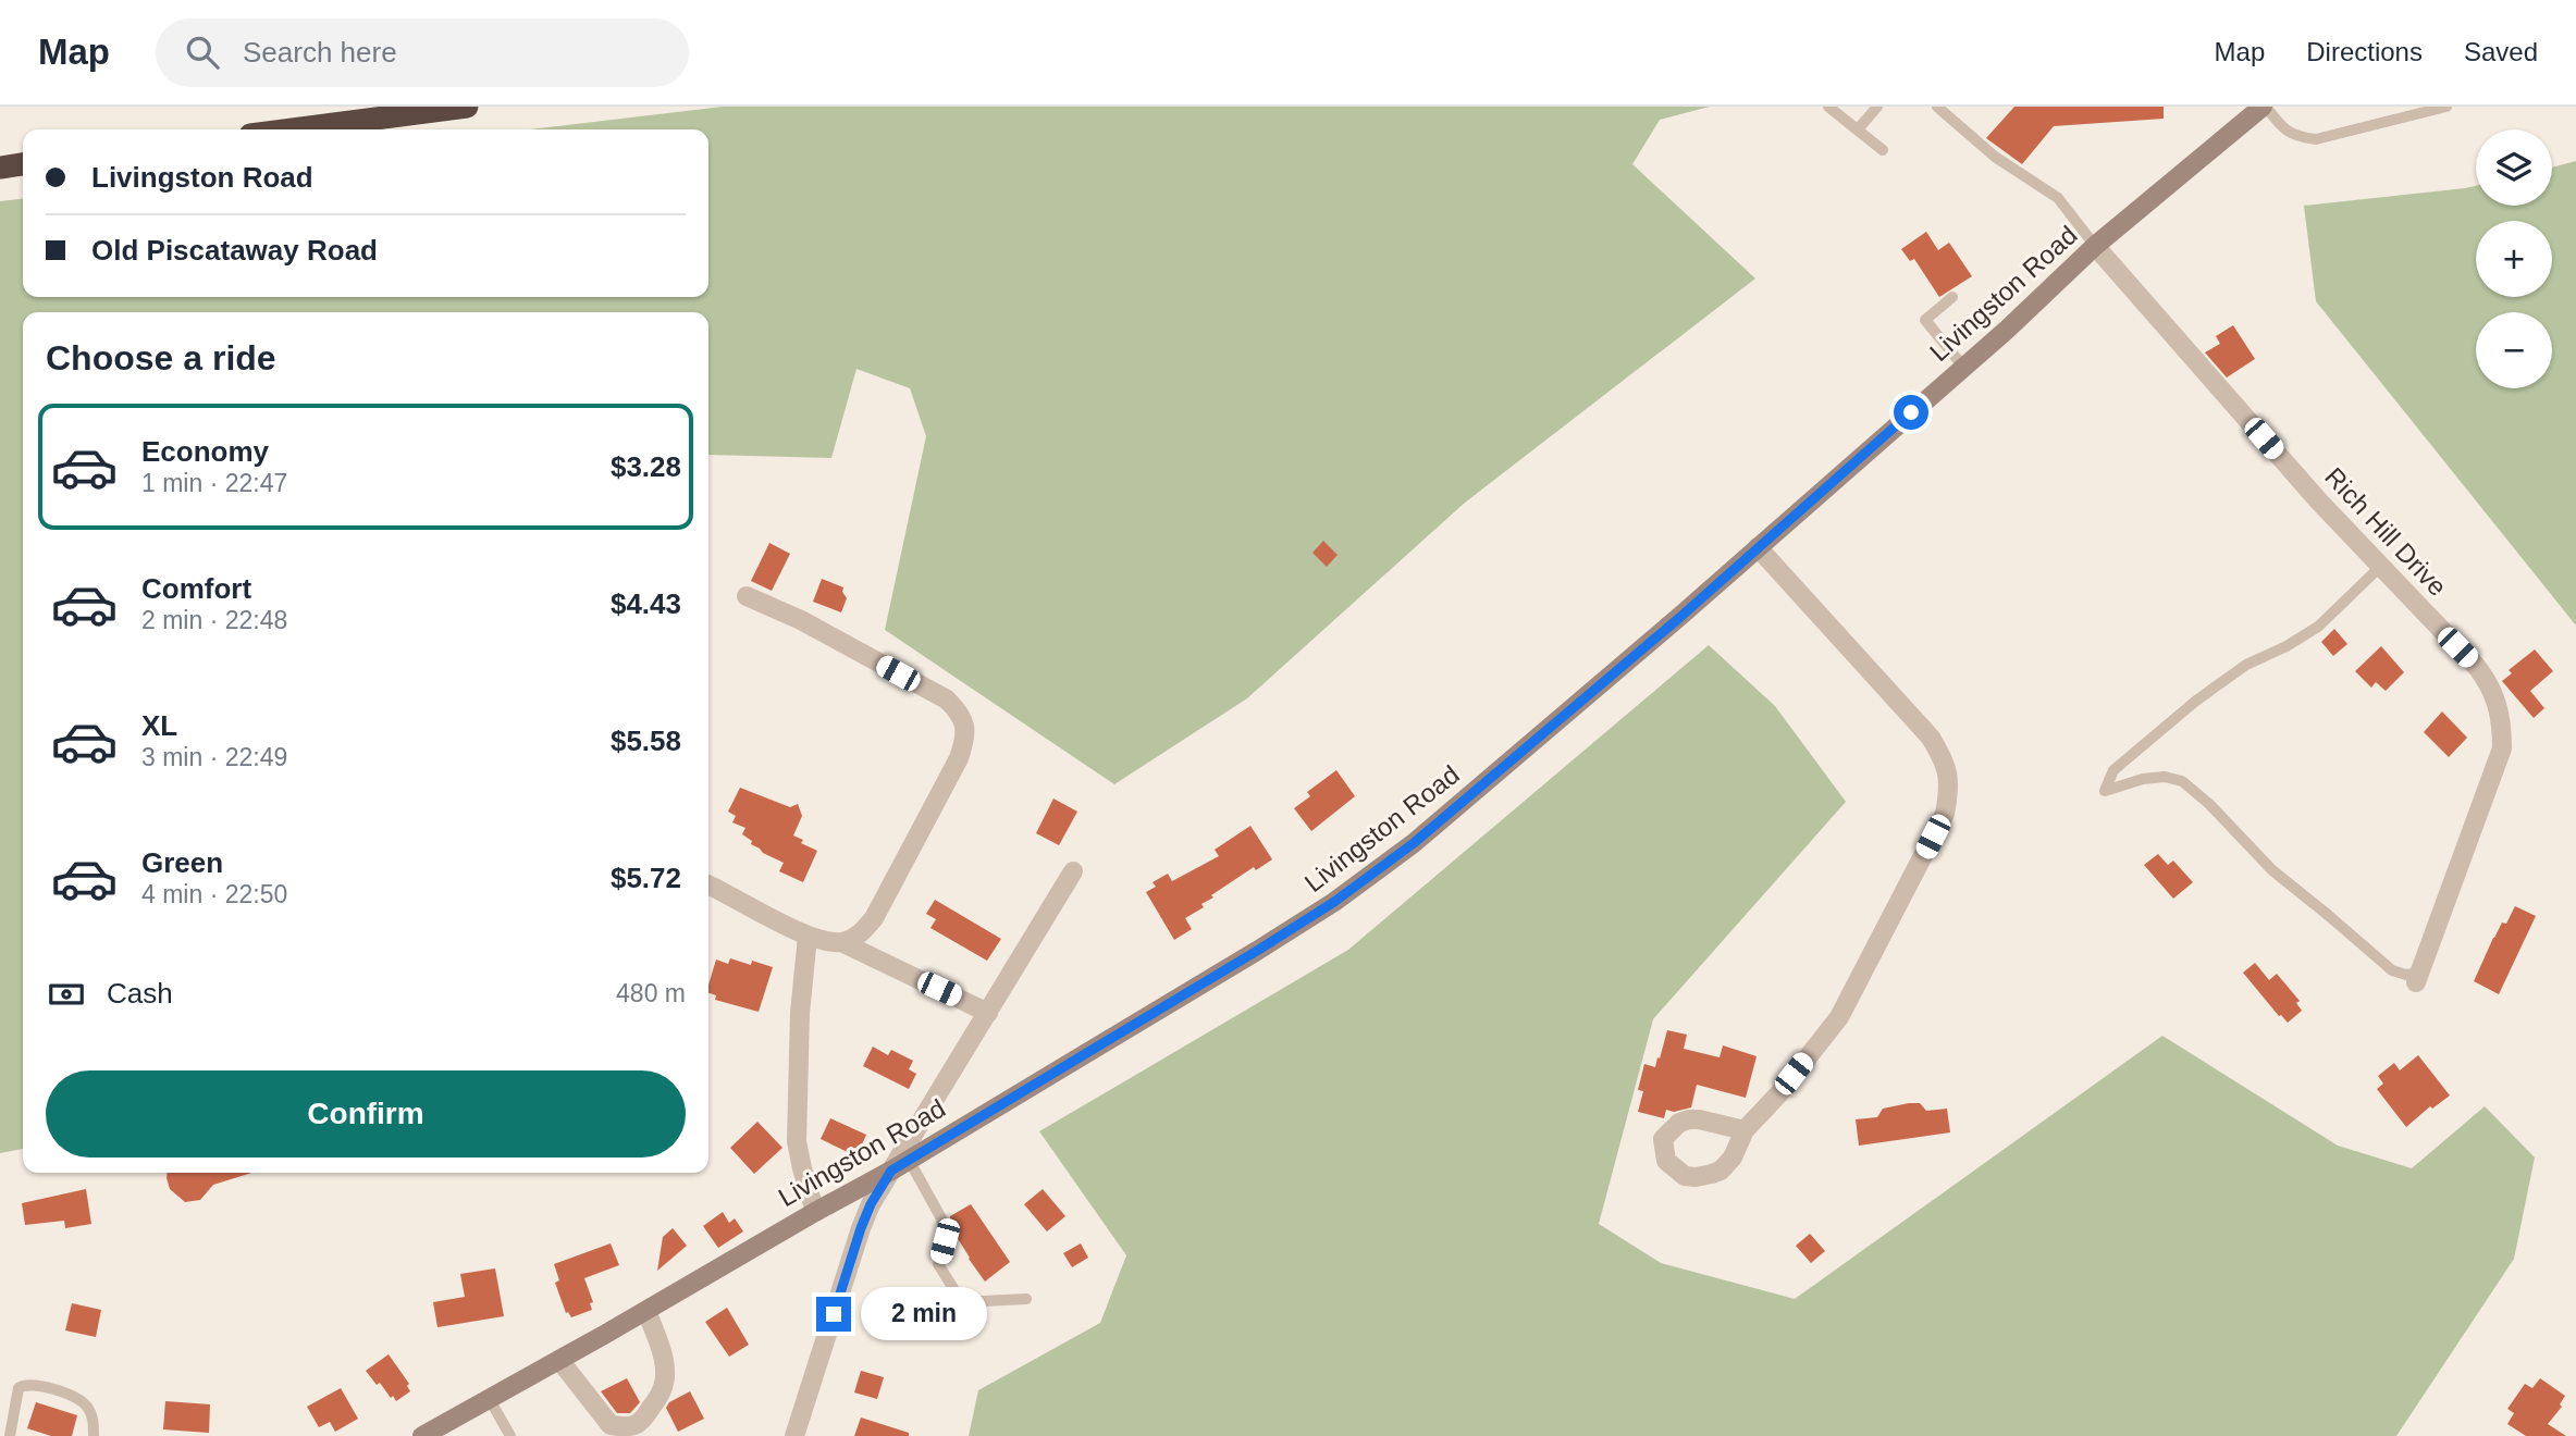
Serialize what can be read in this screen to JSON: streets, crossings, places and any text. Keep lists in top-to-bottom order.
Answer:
{
  "streets": {
    "main road": ["Livingston Road"],
    "street": ["Rich Hill Drive"]
  },
  "crossings": [
    ["Livingston Road", "Rich Hill Drive"]
  ],
  "page": {
    "header": "Map",
    "search": "Search here",
    "nav": ["Map", "Directions", "Saved"],
    "map_buttons": ["+", "−"],
    "banner": ["Livingston Road", "Old Piscataway Road"],
    "heading": "Choose a ride",
    "list": [
      {
        "name": "Economy",
        "note": "1 min · 22:47",
        "value": "$3.28"
      },
      {
        "name": "Comfort",
        "note": "2 min · 22:48",
        "value": "$4.43"
      },
      {
        "name": "XL",
        "note": "3 min · 22:49",
        "value": "$5.58"
      },
      {
        "name": "Green",
        "note": "4 min · 22:50",
        "value": "$5.72"
      }
    ],
    "pay": ["Cash", "480 m"],
    "buttons": "Confirm",
    "bubble": "2 min"
  }
}
